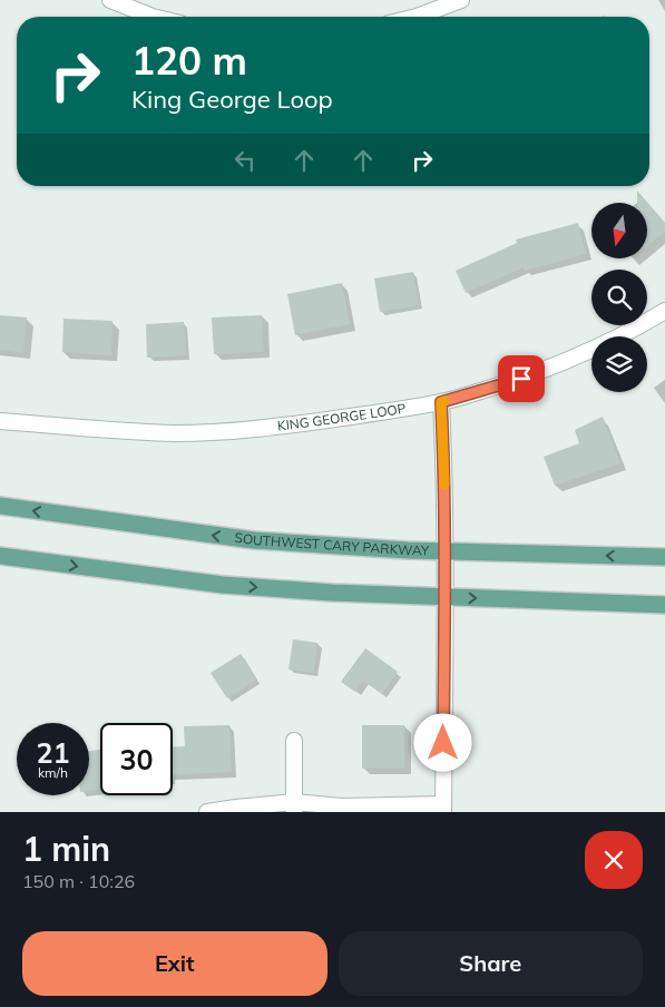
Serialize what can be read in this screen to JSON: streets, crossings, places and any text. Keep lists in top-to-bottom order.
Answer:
{
  "streets": {
    "main road": ["SOUTHWEST CARY PARKWAY"],
    "street": ["KING GEORGE LOOP"]
  },
  "north": "bottom",
  "page": {
    "turn": ["120 m", "King George Loop"],
    "speed": "21 km/h",
    "limit": "30",
    "heading": ["1 min", "150 m · 10:26"],
    "buttons": ["Exit", "Share"]
  }
}
